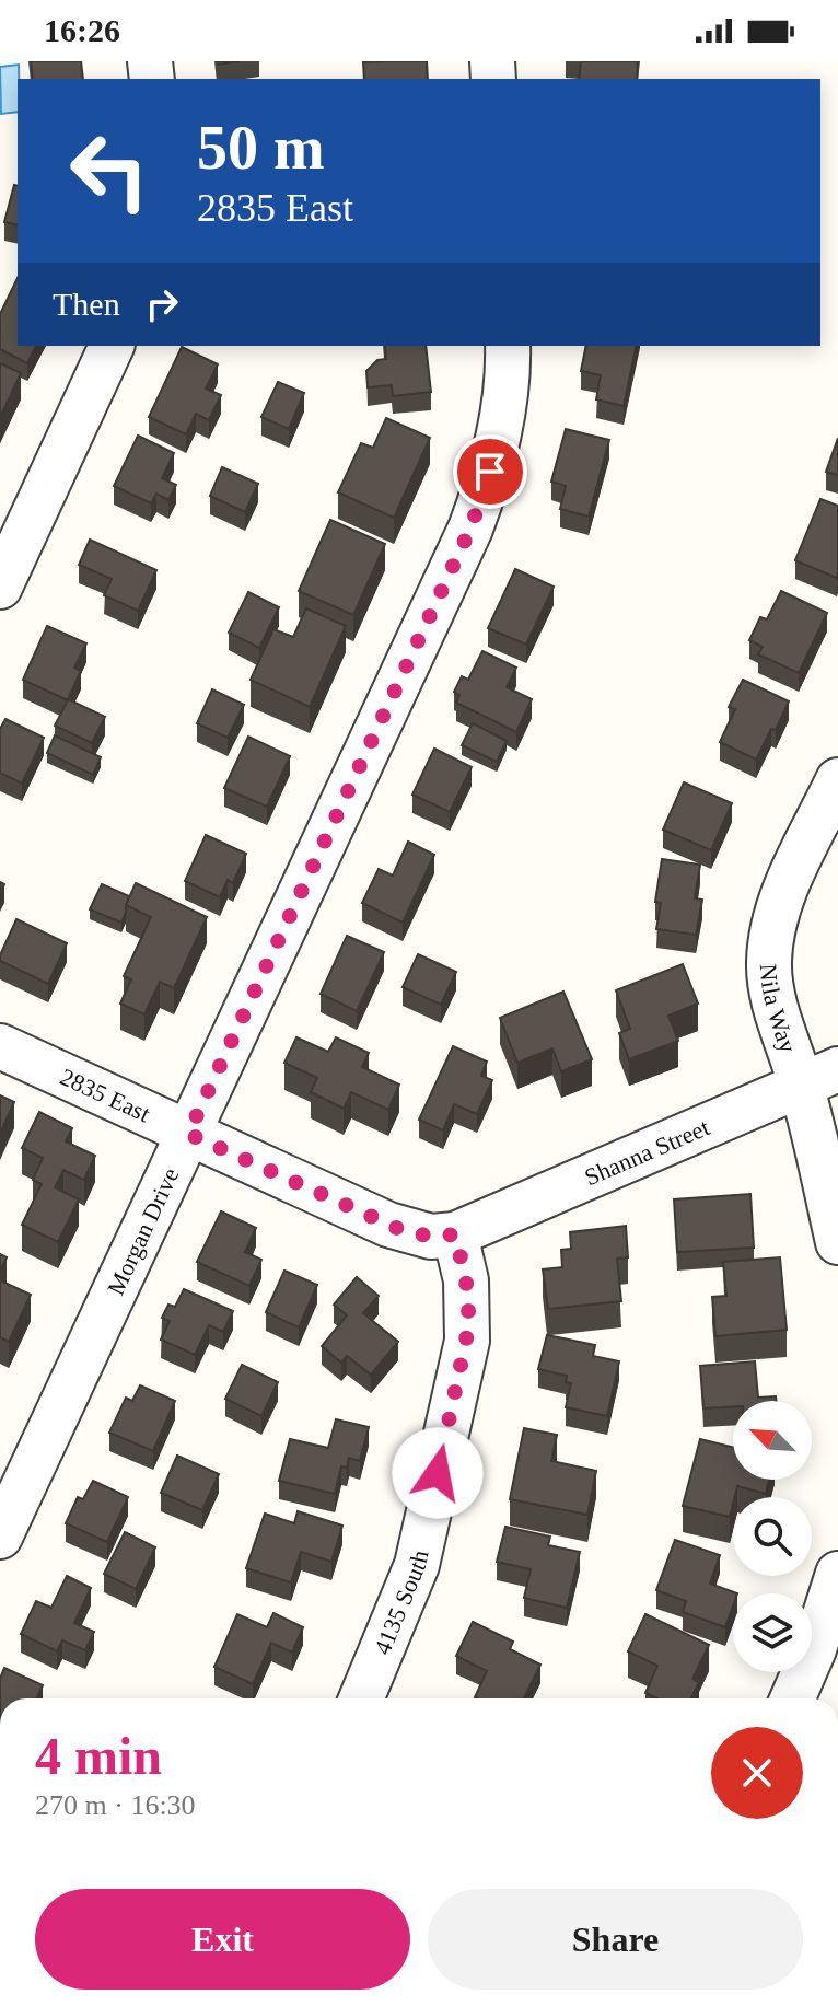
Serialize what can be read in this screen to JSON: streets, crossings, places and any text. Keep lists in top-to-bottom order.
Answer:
{
  "streets": {
    "street": [
      "Nila Way",
      "2835 East",
      "Shanna Street",
      "Morgan Drive",
      "4135 South"
    ]
  },
  "crossings": [
    ["Nila Way", "Shanna Street"],
    ["2835 East", "Shanna Street"],
    ["2835 East", "Morgan Drive"],
    ["2835 East", "4135 South"],
    ["Shanna Street", "4135 South"]
  ],
  "north": "top left",
  "page": {
    "status": "16:26",
    "turn": ["50 m", "2835 East"],
    "then": "Then",
    "heading": ["4 min", "270 m · 16:30"],
    "buttons": ["Exit", "Share"]
  }
}
